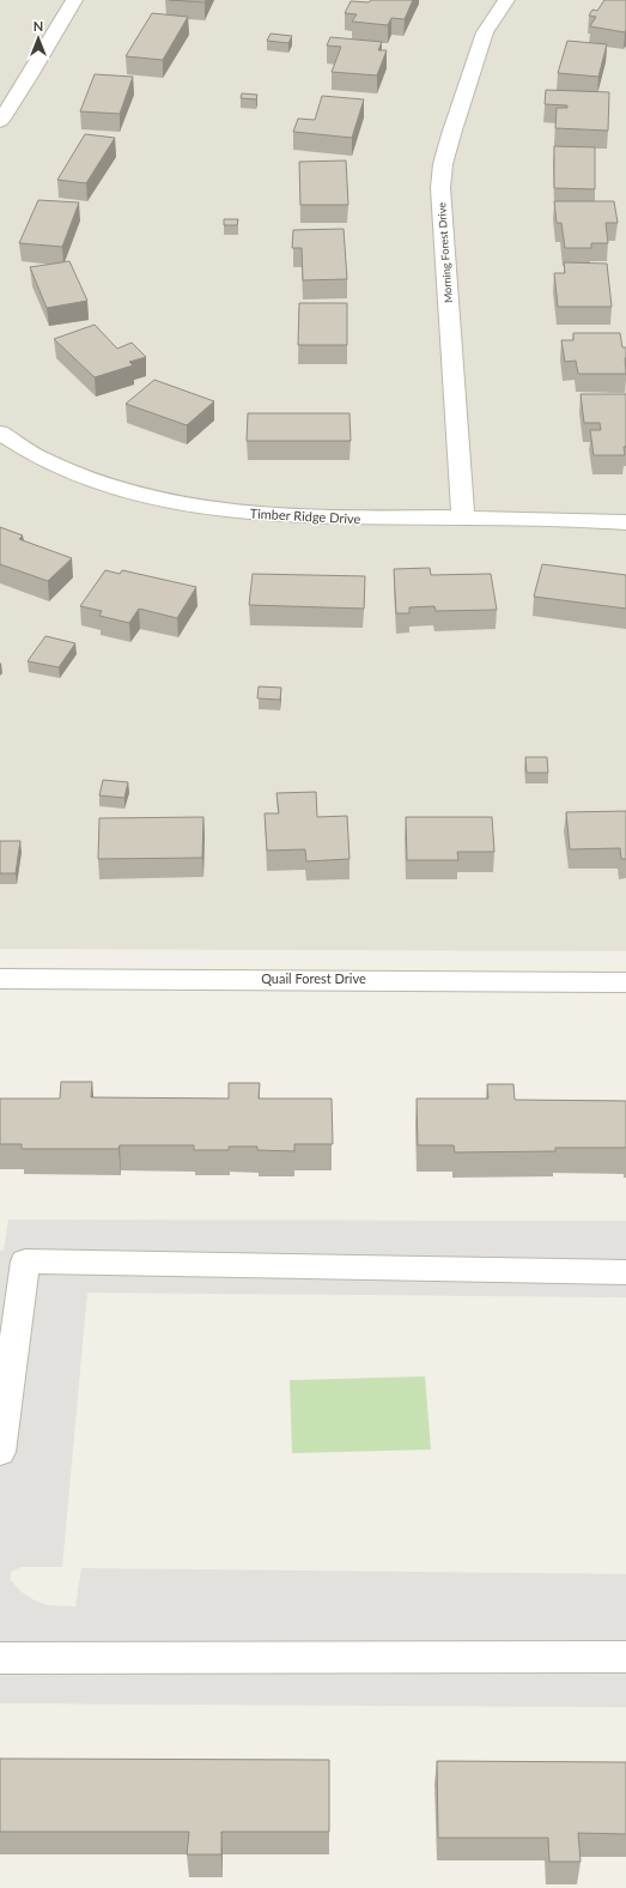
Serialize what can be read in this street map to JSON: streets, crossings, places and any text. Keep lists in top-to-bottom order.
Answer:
{
  "streets": {
    "street": ["Morning Forest Drive", "Timber Ridge Drive", "Quail Forest Drive"]
  },
  "crossings": [
    ["Morning Forest Drive", "Timber Ridge Drive"]
  ],
  "north": "top"
}
